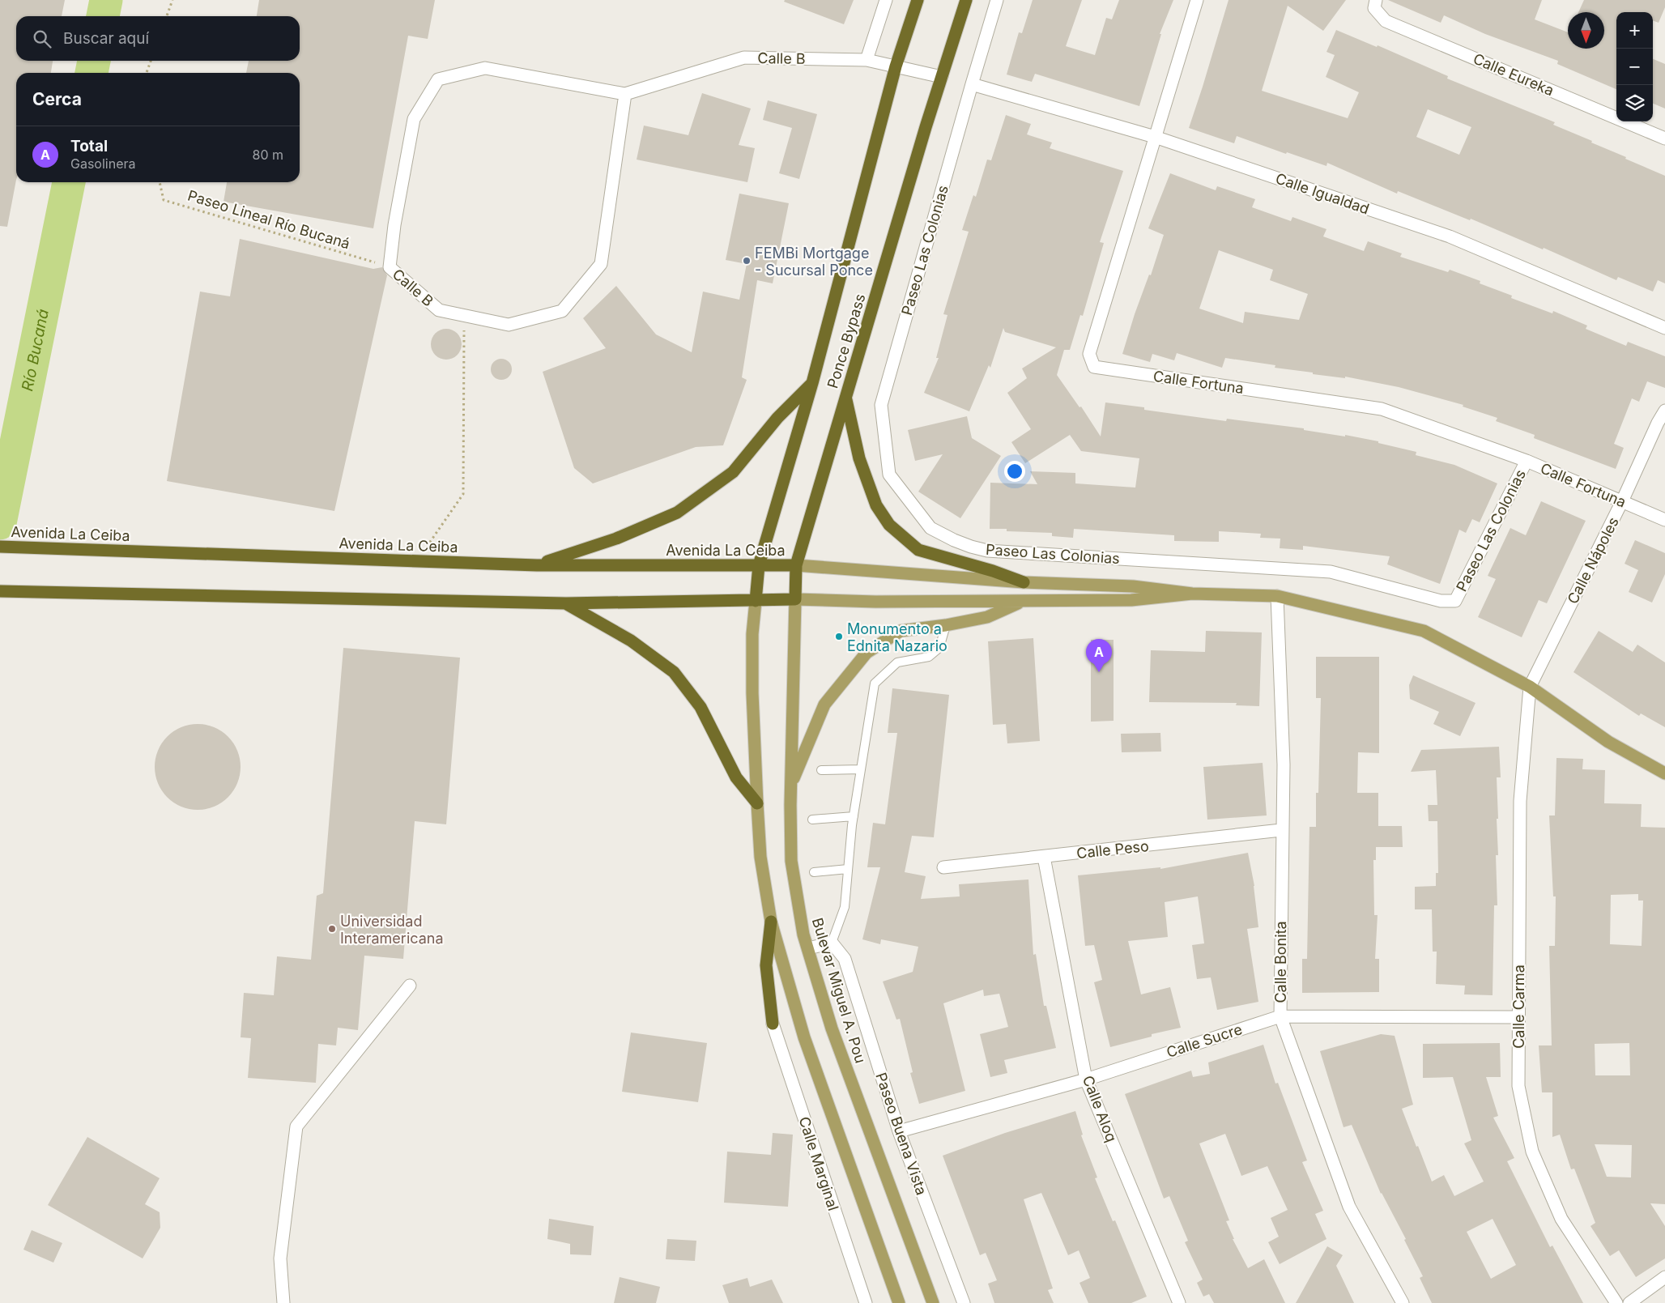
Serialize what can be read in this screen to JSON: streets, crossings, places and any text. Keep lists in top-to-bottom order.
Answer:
{
  "streets": {
    "highway": ["Ponce Bypass", "Avenida La Ceiba"],
    "main road": ["Bulevar Miguel A. Pou"],
    "street": [
      "Calle B",
      "Calle Eureka",
      "Calle Igualdad",
      "Paseo Las Colonias",
      "Calle Fortuna",
      "Calle Nápoles",
      "Calle Peso",
      "Calle Bonita",
      "Calle Carma",
      "Calle Sucre",
      "Calle Aloq",
      "Paseo Buena Vista",
      "Calle Marginal"
    ],
    "path": ["Paseo Lineal Río Bucaná"]
  },
  "crossings": [
    ["Calle B", "Paseo Lineal Río Bucaná"],
    ["Calle B", "Ponce Bypass"],
    ["Calle Igualdad", "Paseo Las Colonias"],
    ["Calle Igualdad", "Calle Fortuna"],
    ["Paseo Las Colonias", "Calle Fortuna"],
    ["Ponce Bypass", "Avenida La Ceiba"],
    ["Ponce Bypass", "Bulevar Miguel A. Pou"],
    ["Calle Fortuna", "Calle Nápoles"],
    ["Calle Nápoles", "Calle Carma"],
    ["Calle Peso", "Calle Bonita"],
    ["Calle Peso", "Calle Aloq"],
    ["Calle Bonita", "Calle Sucre"],
    ["Calle Carma", "Calle Sucre"],
    ["Calle Sucre", "Calle Aloq"],
    ["Calle Sucre", "Paseo Buena Vista"]
  ],
  "water": ["Río Bucaná"],
  "places": ["FEMBi Mortgage - Sucursal Ponce", "Monumento a Ednita Nazario", "Universidad Interamericana"],
  "north": "bottom",
  "page": {
    "map_buttons": ["+", "−"],
    "search": "Buscar aquí",
    "heading": "Cerca",
    "list": [
      {
        "mark": "A",
        "name": "Total",
        "note": "Gasolinera",
        "value": "80 m"
      }
    ],
    "pins": "A"
  }
}
